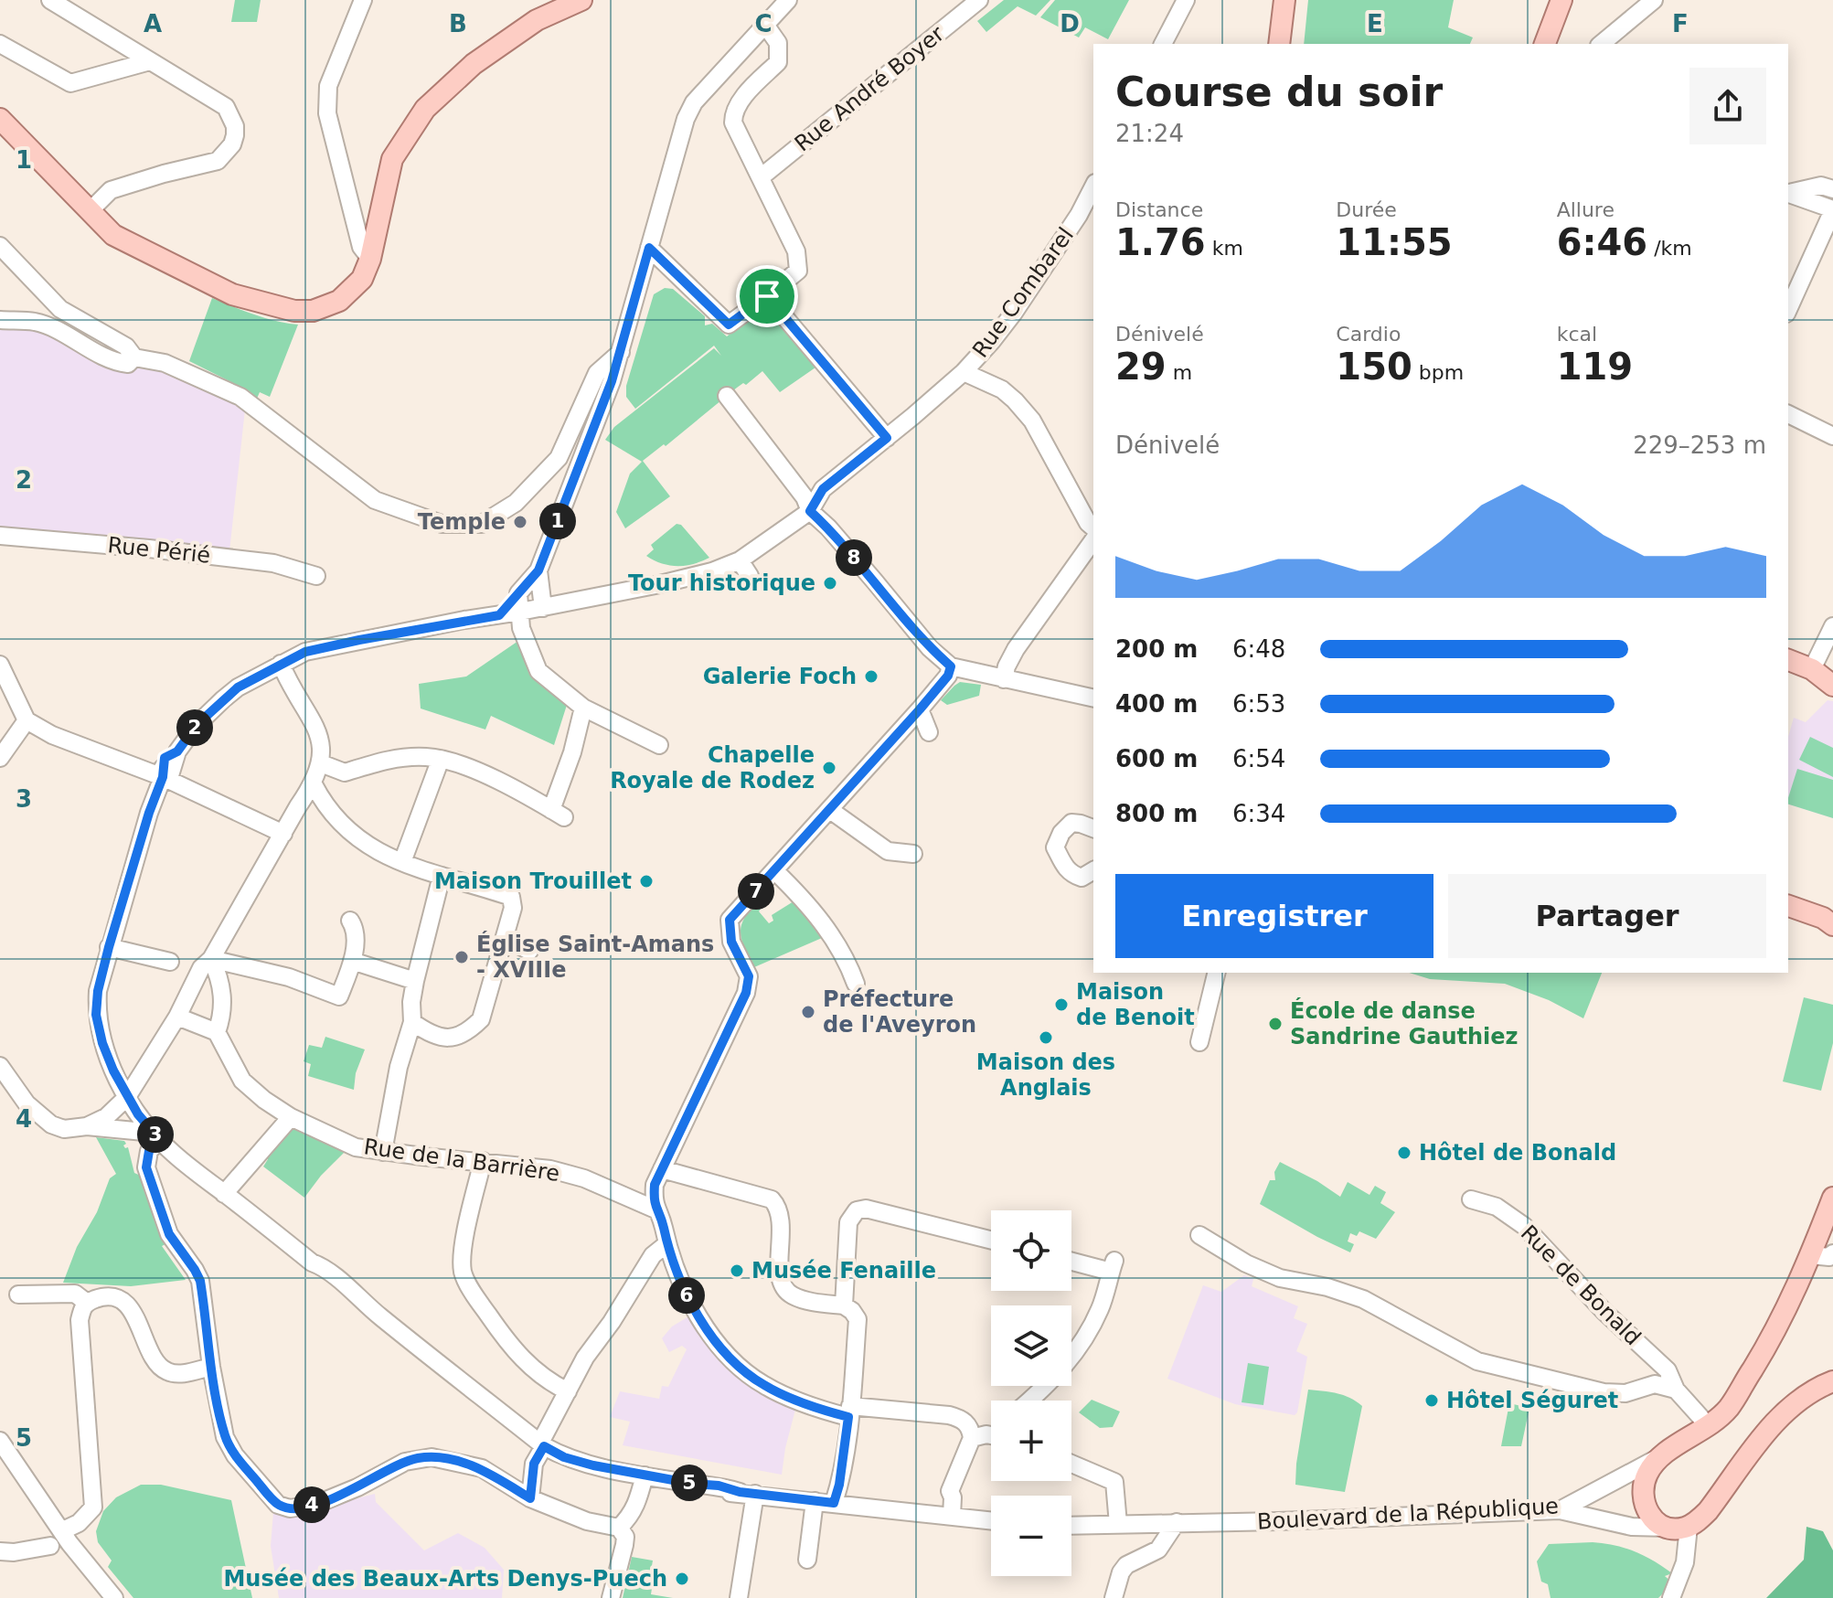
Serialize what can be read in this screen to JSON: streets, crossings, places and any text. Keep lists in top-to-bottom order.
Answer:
{
  "streets": {
    "main road": ["Boulevard de la République"],
    "street": [
      "Rue André Boyer",
      "Rue Combarel",
      "Rue Périé",
      "Rue de la Barrière",
      "Rue de Bonald"
    ]
  },
  "crossings": [
    ["Rue de Bonald", "Boulevard de la République"]
  ],
  "places": [
    "Temple",
    "Tour historique",
    "Galerie Foch",
    "Chapelle Royale de Rodez",
    "Maison Trouillet",
    "Église Saint-Amans - XVIIIe",
    "Maison de Benoit",
    "Préfecture de l'Aveyron",
    "École de danse Sandrine Gauthiez",
    "Maison des Anglais",
    "Hôtel de Bonald",
    "Musée Fenaille",
    "Hôtel Séguret",
    "Musée des Beaux-Arts Denys-Puech"
  ],
  "page": {
    "heading": ["Course du soir", "21:24"],
    "stats": [
      ["Distance", "1.76 km"],
      ["Durée", "11:55"],
      ["Allure", "6:46 /km"],
      ["Dénivelé", "29 m"],
      ["Cardio", "150 bpm"],
      ["kcal", "119"]
    ],
    "chart": ["Dénivelé", "229–253 m"],
    "pins": [
      "1",
      "8",
      "2",
      "7",
      "3",
      "6",
      "5",
      "4"
    ],
    "list": [
      {
        "name": "200 m",
        "note": "6:48"
      },
      {
        "name": "400 m",
        "note": "6:53"
      },
      {
        "name": "600 m",
        "note": "6:54"
      },
      {
        "name": "800 m",
        "note": "6:34"
      }
    ],
    "buttons": ["Enregistrer", "Partager"],
    "map_buttons": ["+", "−"]
  },
  "grid": {
    "columns": [
      "A",
      "B",
      "C",
      "D",
      "E",
      "F"
    ],
    "rows": [
      "1",
      "2",
      "3",
      "4",
      "5"
    ]
  }
}
